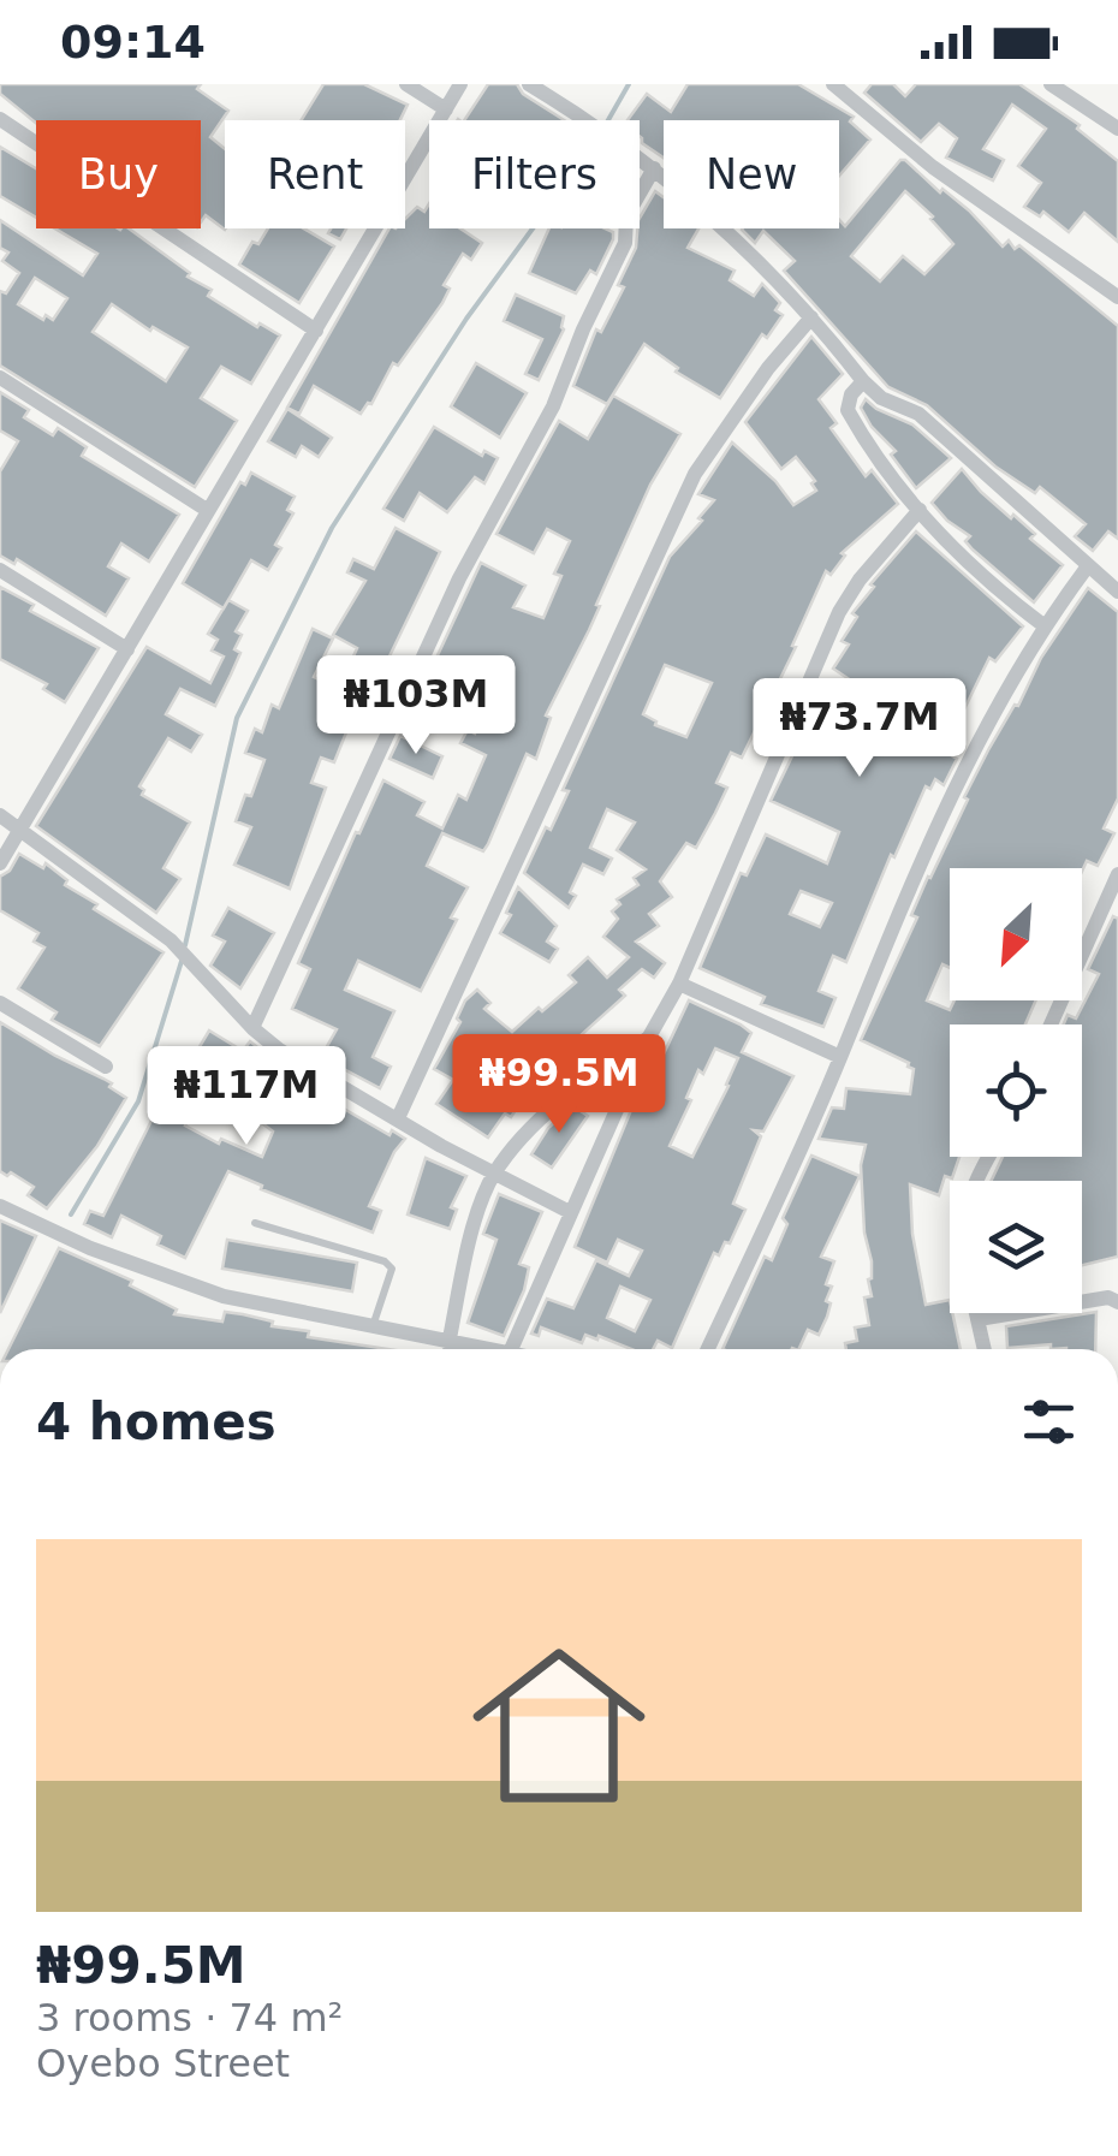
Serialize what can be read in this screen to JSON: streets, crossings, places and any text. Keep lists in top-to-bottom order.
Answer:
{
  "north": "bottom left",
  "page": {
    "status": "09:14",
    "chip": [
      "Buy",
      "Rent",
      "Filters",
      "New"
    ],
    "price": [
      "₦103M",
      "₦73.7M",
      "₦99.5M",
      "₦117M"
    ],
    "heading": "4 homes",
    "list": [
      {
        "name": "₦99.5M",
        "note": "3 rooms · 74 m² · Oyebo Street"
      }
    ]
  }
}
